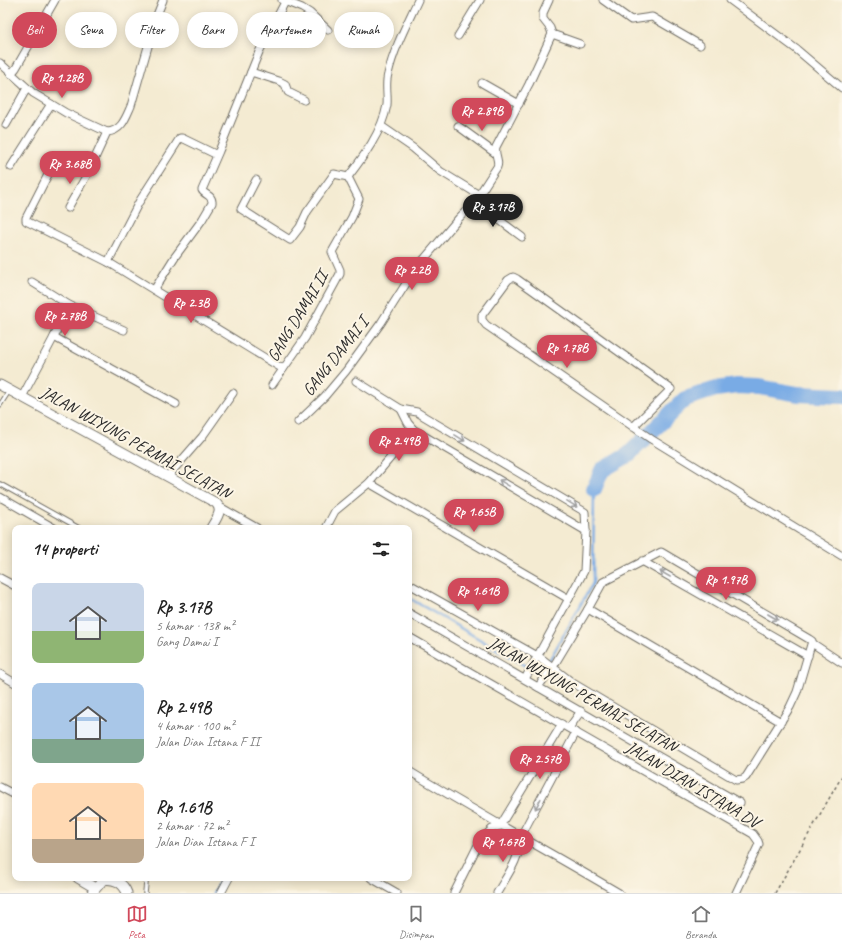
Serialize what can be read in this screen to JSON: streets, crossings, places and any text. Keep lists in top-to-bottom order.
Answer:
{
  "streets": {
    "street": [
      "GANG DAMAI II",
      "GANG DAMAI I",
      "JALAN WIYUNG PERMAI SELATAN",
      "JALAN DIAN ISTANA DV"
    ]
  },
  "page": {
    "chip": [
      "Beli",
      "Sewa",
      "Filter",
      "Baru",
      "Apartemen",
      "Rumah"
    ],
    "price": [
      "Rp 1.28B",
      "Rp 2.89B",
      "Rp 3.68B",
      "Rp 3.17B",
      "Rp 2.2B",
      "Rp 2.3B",
      "Rp 2.78B",
      "Rp 1.78B",
      "Rp 2.49B",
      "Rp 1.65B",
      "Rp 1.97B",
      "Rp 1.61B",
      "Rp 2.57B",
      "Rp 1.67B"
    ],
    "heading": "14 properti",
    "list": [
      {
        "name": "Rp 3.17B",
        "note": "5 kamar · 138 m² · Gang Damai I"
      },
      {
        "name": "Rp 2.49B",
        "note": "4 kamar · 100 m² · Jalan Dian Istana F II"
      },
      {
        "name": "Rp 1.61B",
        "note": "2 kamar · 72 m² · Jalan Dian Istana F I"
      }
    ],
    "tabs": ["Peta", "Disimpan", "Beranda"]
  }
}
